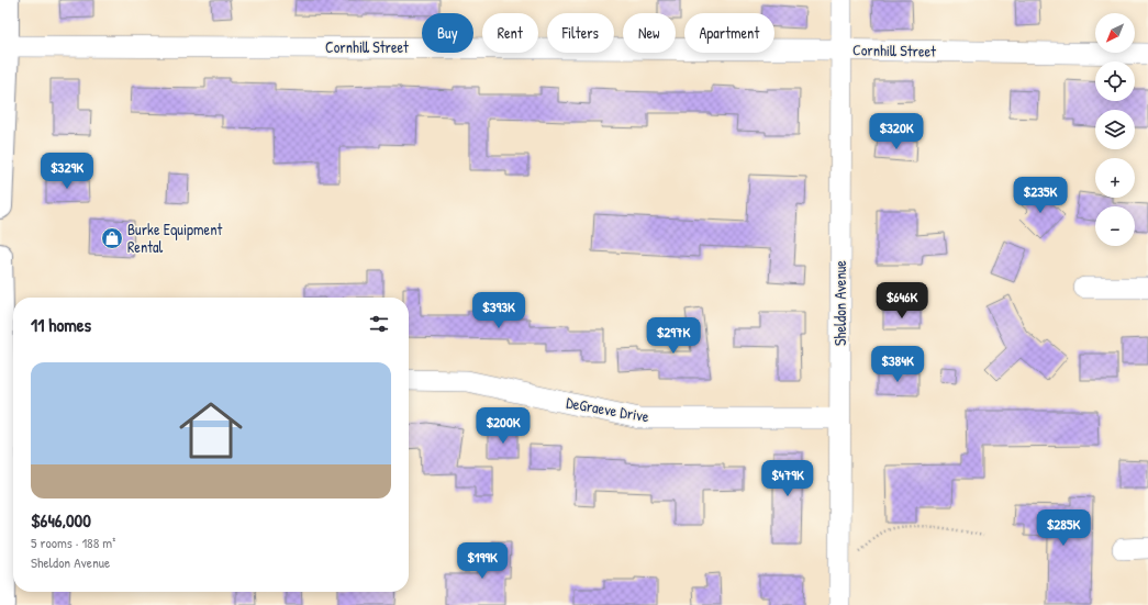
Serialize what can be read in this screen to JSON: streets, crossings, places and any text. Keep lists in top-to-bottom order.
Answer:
{
  "streets": {
    "street": ["Cornhill Street", "Sheldon Avenue", "DeGraeve Drive"]
  },
  "crossings": [
    ["Cornhill Street", "Sheldon Avenue"],
    ["Sheldon Avenue", "DeGraeve Drive"]
  ],
  "places": {
    "shop": ["Burke Equipment Rental"]
  },
  "north": "bottom left",
  "page": {
    "map_buttons": ["+", "−"],
    "chip": [
      "Buy",
      "Rent",
      "Filters",
      "New",
      "Apartment"
    ],
    "price": [
      "$320K",
      "$329K",
      "$235K",
      "$646K",
      "$393K",
      "$297K",
      "$384K",
      "$200K",
      "$479K",
      "$285K",
      "$199K"
    ],
    "heading": "11 homes",
    "list": [
      {
        "name": "$646,000",
        "note": "5 rooms · 188 m² · Sheldon Avenue"
      }
    ]
  }
}
